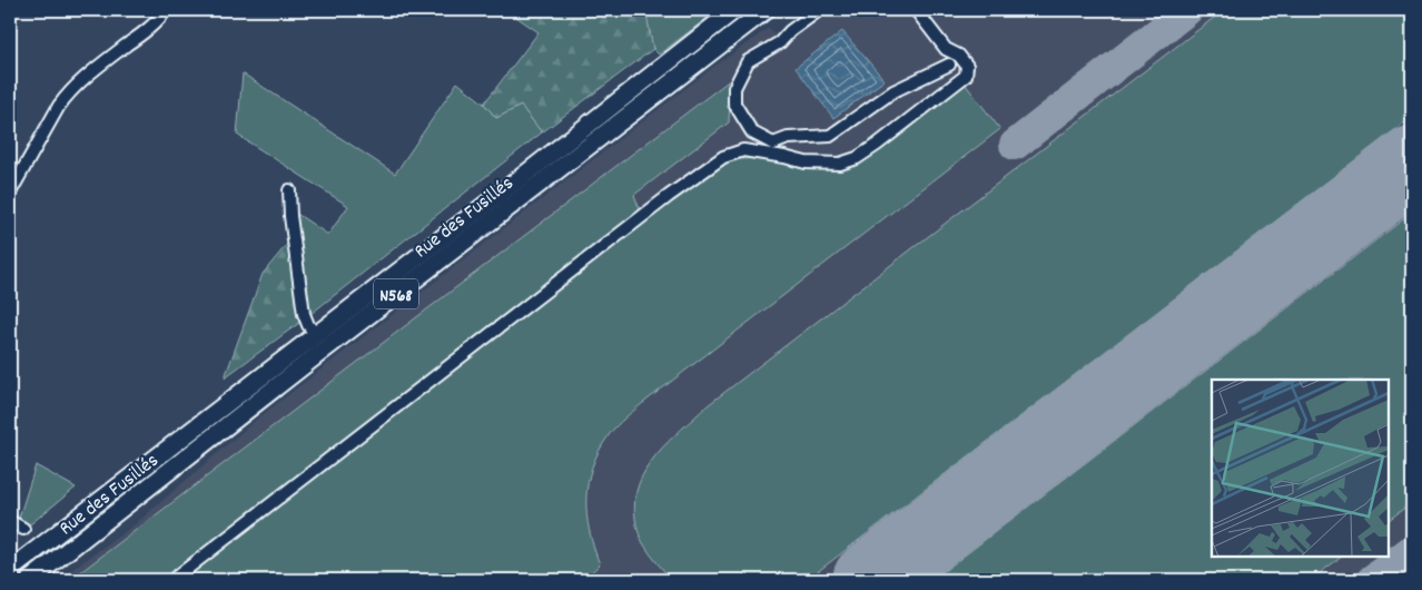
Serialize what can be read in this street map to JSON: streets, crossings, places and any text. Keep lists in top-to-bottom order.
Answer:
{
  "streets": {
    "highway": ["Rue des Fusillés", "N568"]
  }
}
